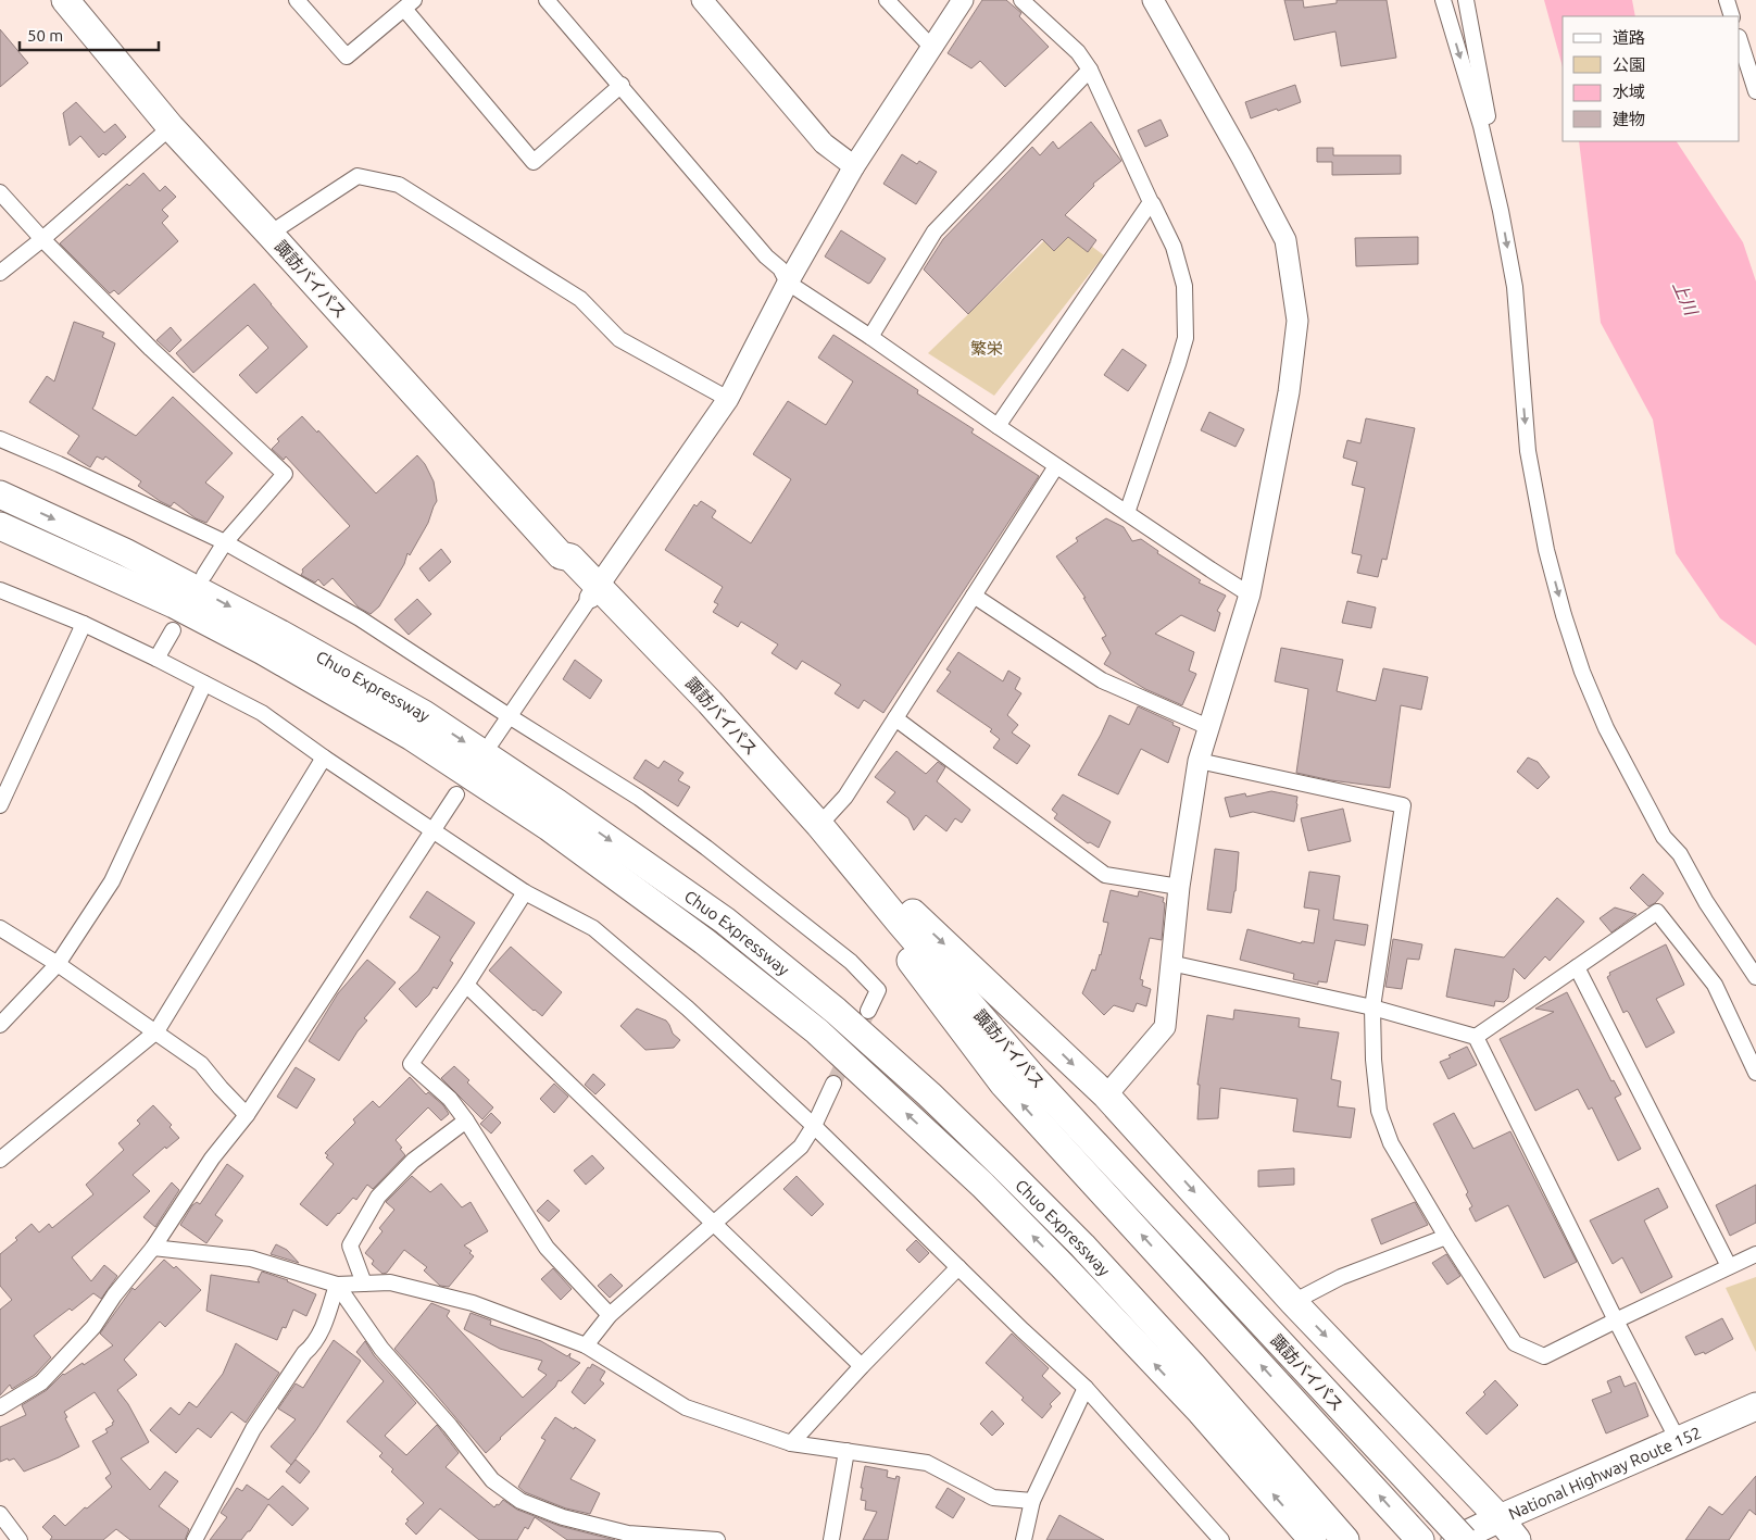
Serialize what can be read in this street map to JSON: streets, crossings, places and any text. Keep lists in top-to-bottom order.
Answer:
{
  "streets": {
    "highway": ["諏訪バイパス", "Chuo Expressway", "National Highway Route 152"]
  },
  "crossings": [
    ["諏訪バイパス", "National Highway Route 152"]
  ],
  "water": ["上川"],
  "parks": ["繁栄"],
  "legend": [
    "道路",
    "公園",
    "水域",
    "建物"
  ],
  "scale_bar": "50 m"
}
